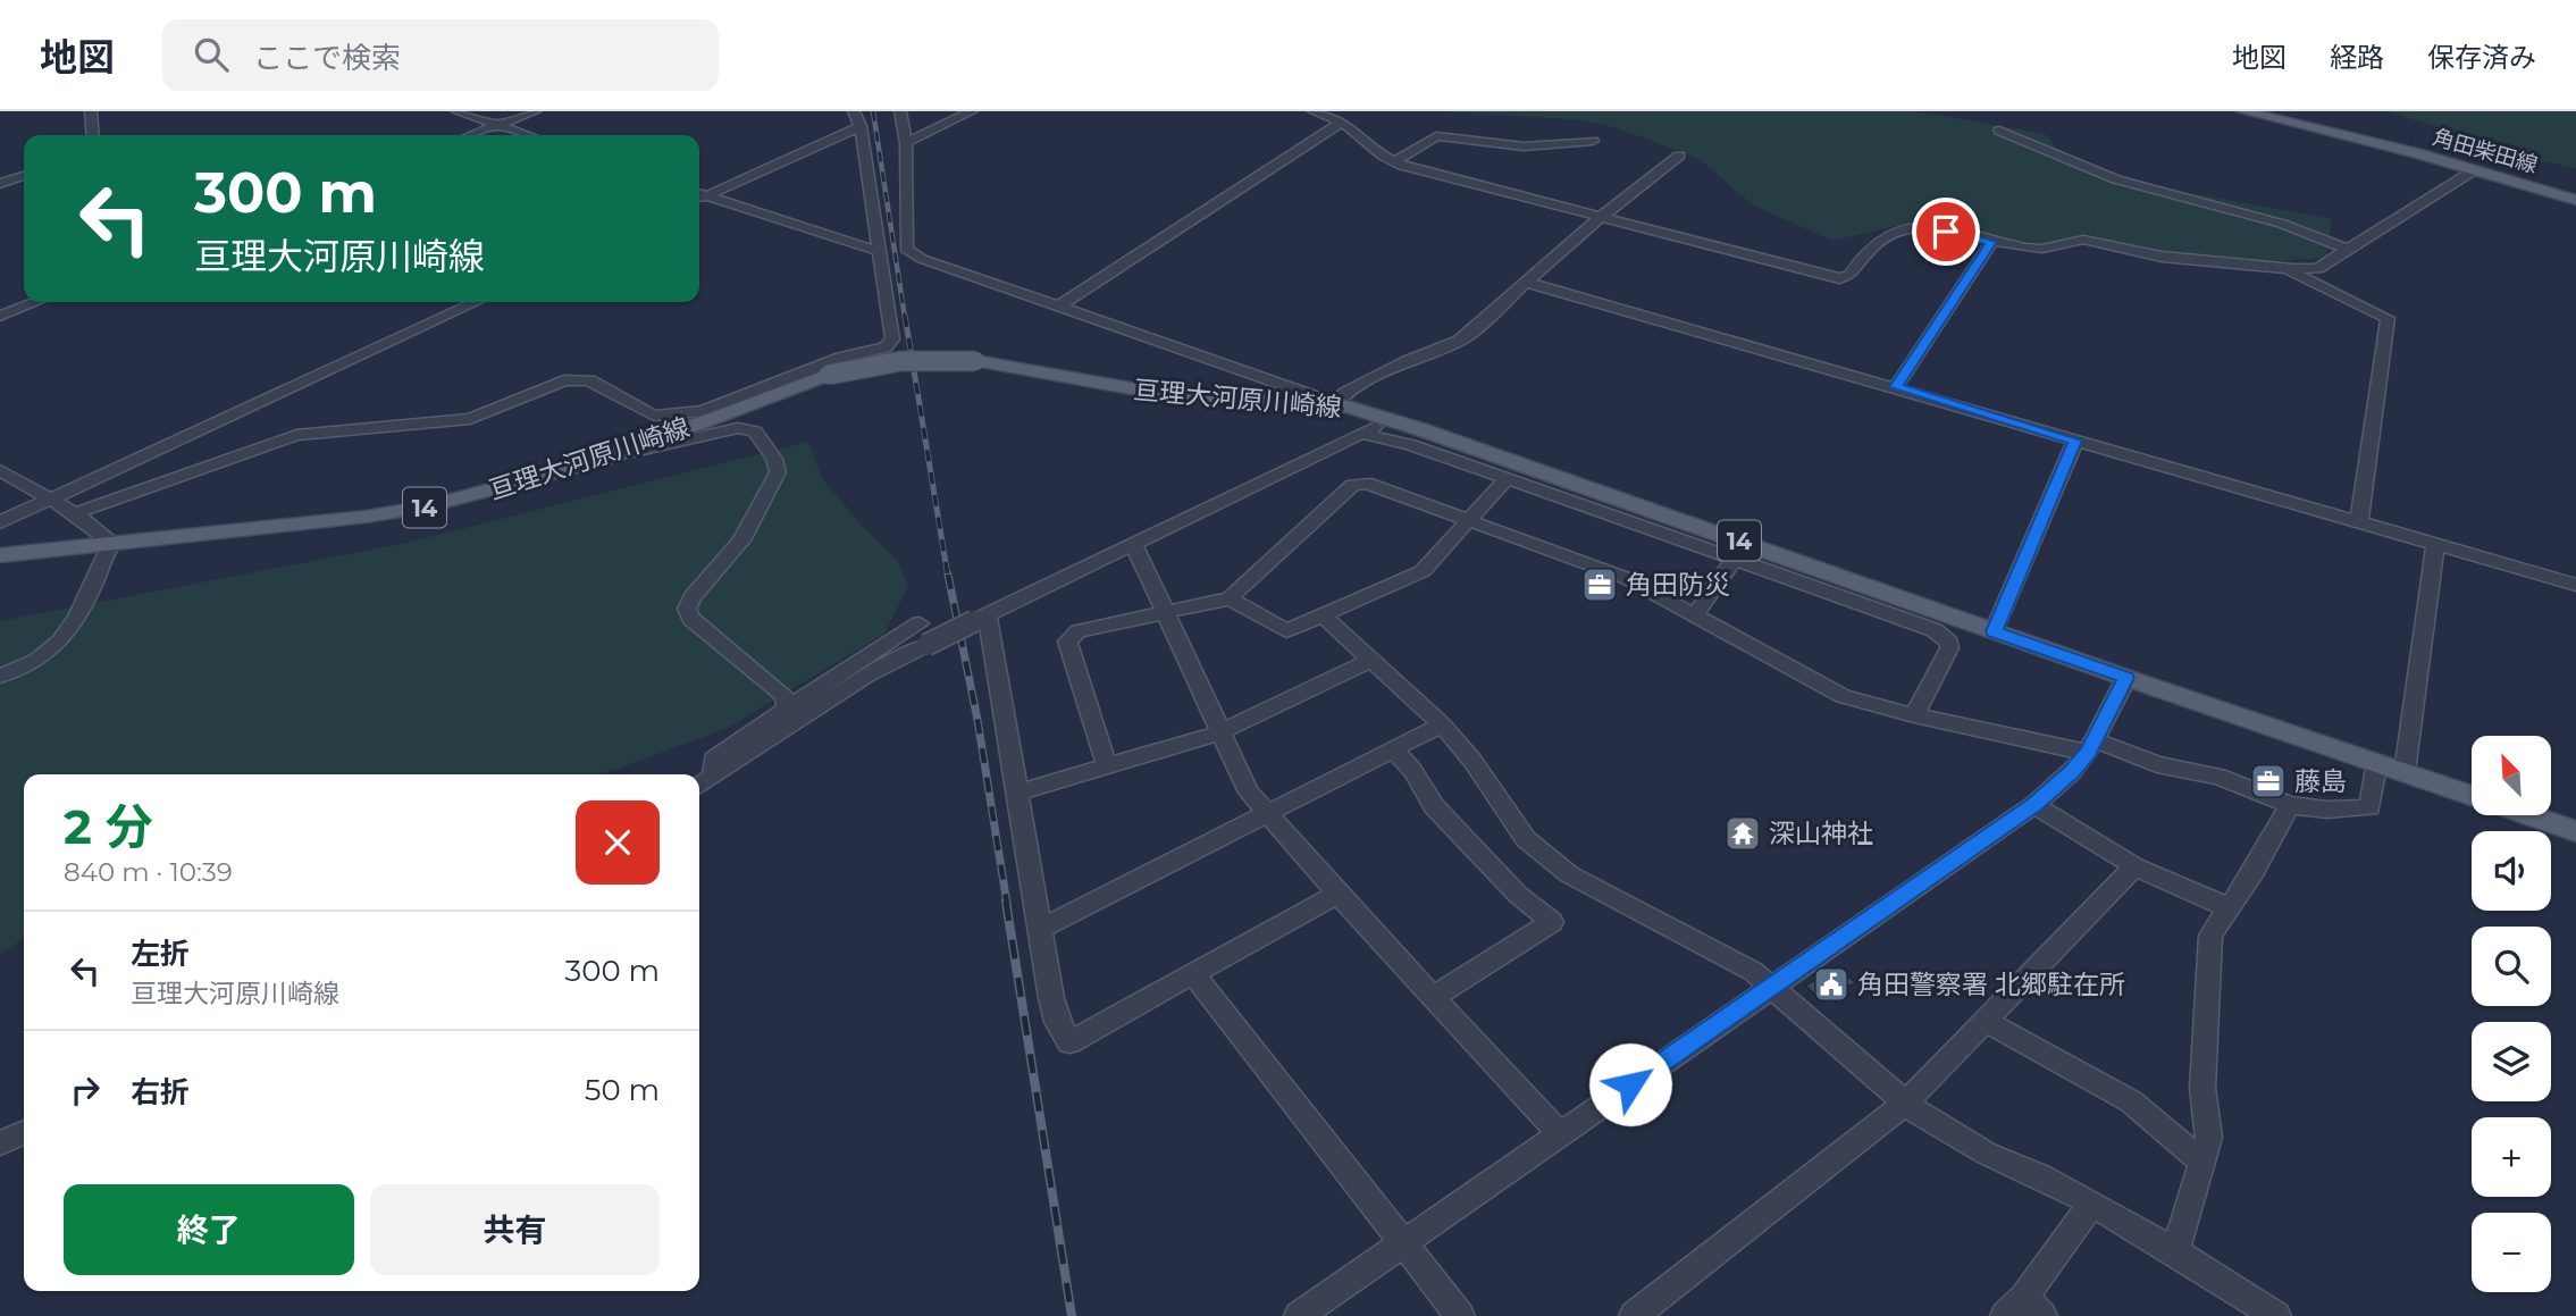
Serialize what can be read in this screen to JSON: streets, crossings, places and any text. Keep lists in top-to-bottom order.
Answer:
{
  "streets": {
    "main road": ["角田柴田線", "亘理大河原川崎線", "14"]
  },
  "places": {
    "office": ["角田防災", "藤島"],
    "temple": ["深山神社"],
    "public building": ["角田警察署 北郷駐在所"]
  },
  "north": "top left",
  "page": {
    "header": "地図",
    "search": "ここで検索",
    "nav": ["地図", "経路", "保存済み"],
    "turn": ["300 m", "亘理大河原川崎線"],
    "map_buttons": ["+", "−"],
    "heading": ["2 分", "840 m · 10:39"],
    "list": [
      {
        "name": "左折",
        "note": "亘理大河原川崎線",
        "value": "300 m"
      },
      {
        "name": "右折",
        "value": "50 m"
      }
    ],
    "buttons": ["終了", "共有"]
  }
}
